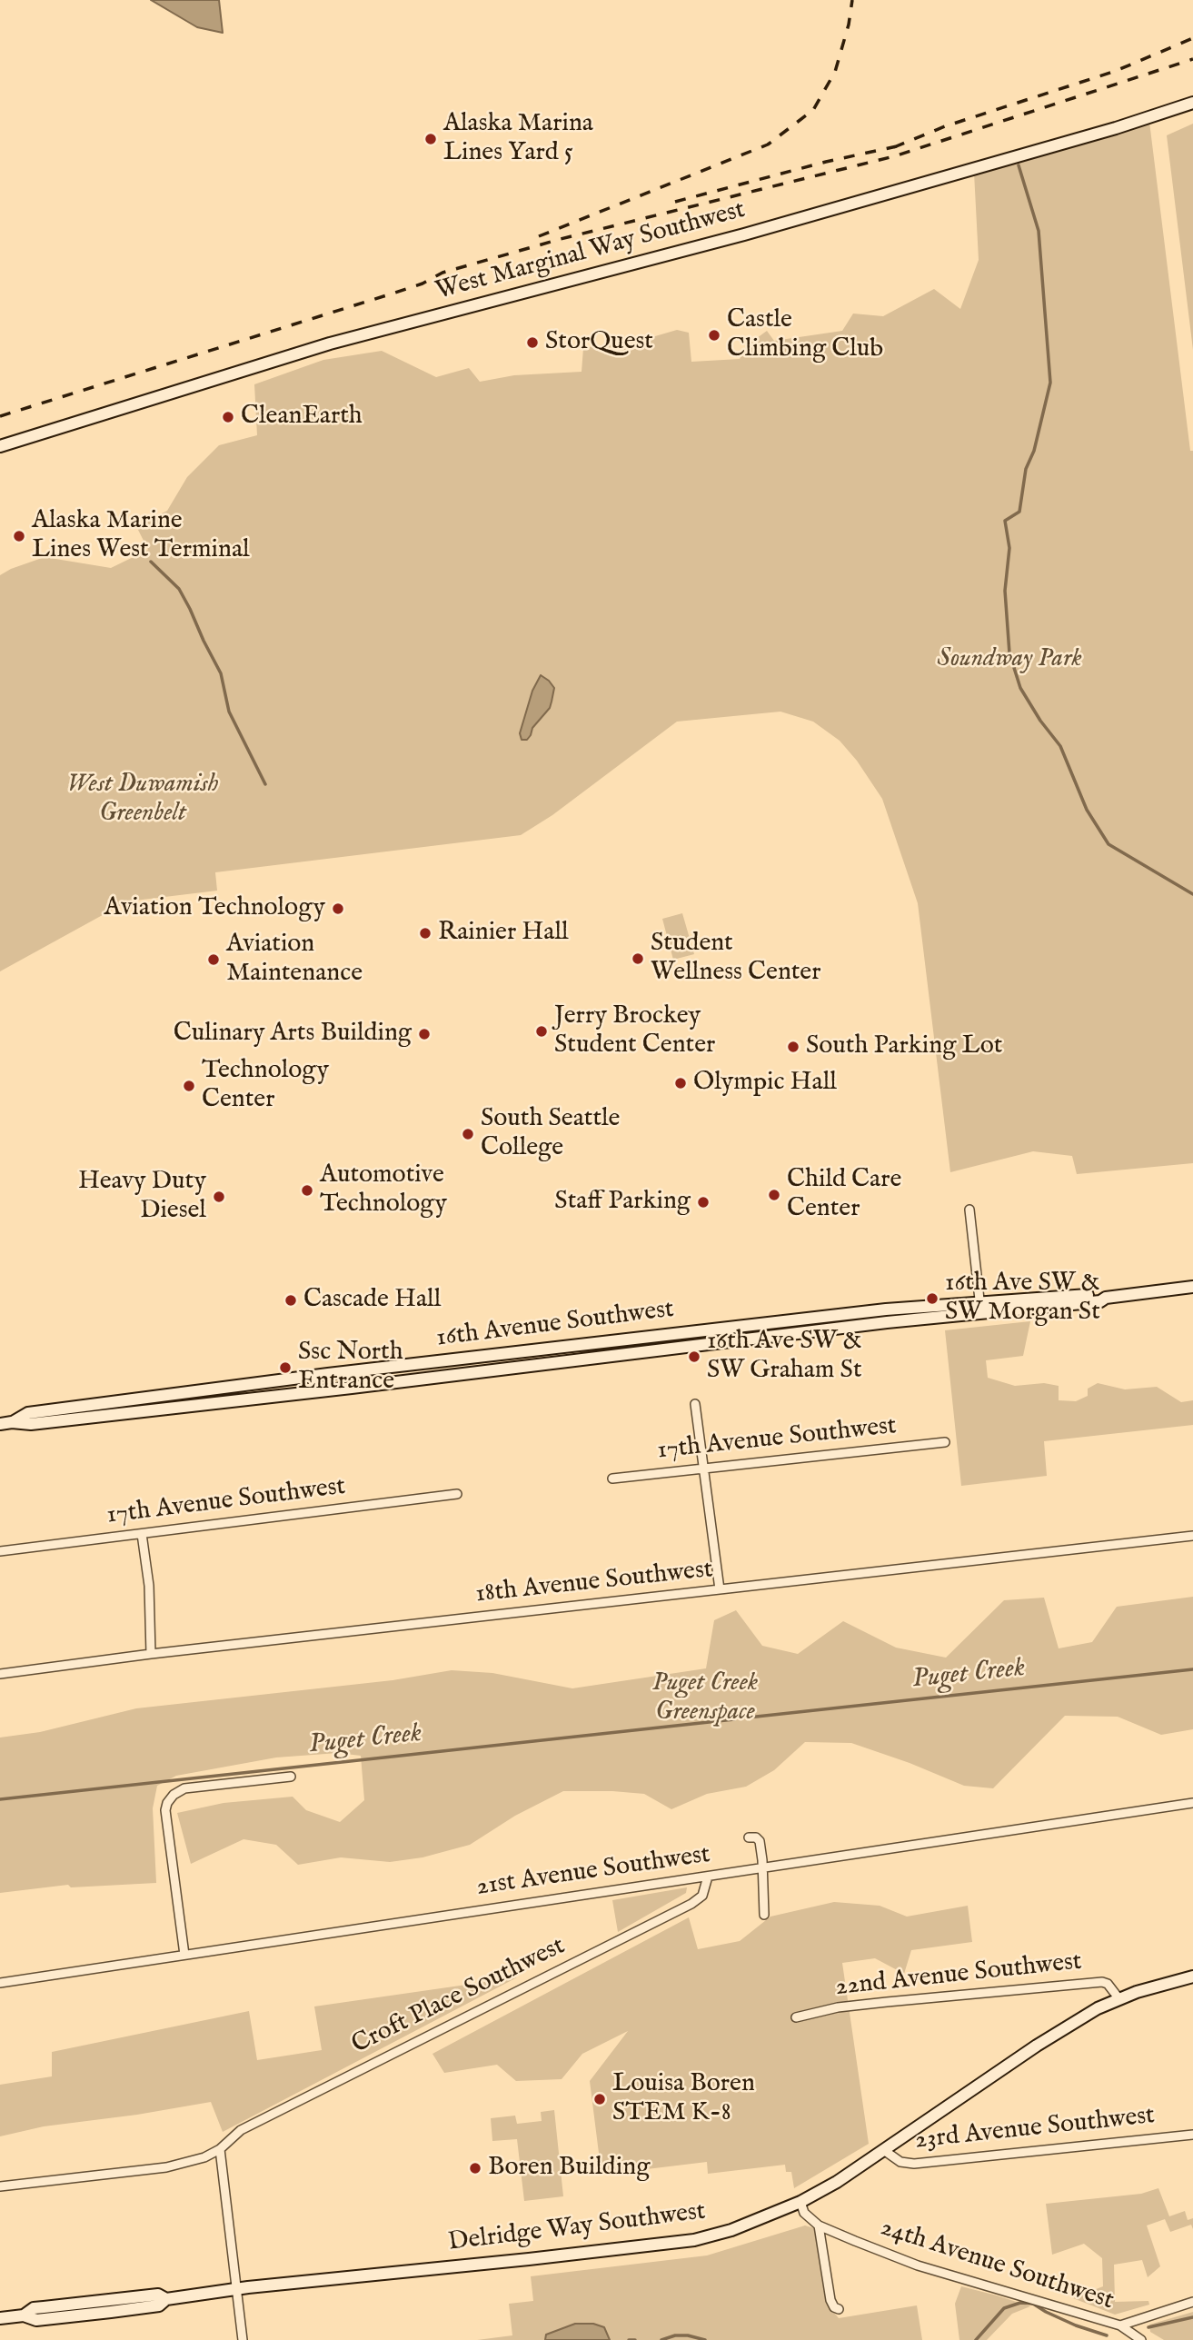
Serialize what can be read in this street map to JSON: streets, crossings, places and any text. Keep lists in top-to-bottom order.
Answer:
{
  "streets": {
    "main road": ["West Marginal Way Southwest", "16th Avenue Southwest", "Delridge Way Southwest"],
    "street": [
      "17th Avenue Southwest",
      "18th Avenue Southwest",
      "21st Avenue Southwest",
      "22nd Avenue Southwest",
      "Croft Place Southwest",
      "23rd Avenue Southwest",
      "24th Avenue Southwest"
    ]
  },
  "crossings": [
    ["21st Avenue Southwest", "Croft Place Southwest"],
    ["22nd Avenue Southwest", "Delridge Way Southwest"],
    ["23rd Avenue Southwest", "Delridge Way Southwest"]
  ],
  "water": ["Puget Creek"],
  "parks": ["Soundway Park", "West Duwamish Greenbelt", "Puget Creek Greenspace"],
  "places": [
    "Alaska Marina Lines Yard 5",
    "Castle Climbing Club",
    "StorQuest",
    "CleanEarth",
    "Alaska Marine Lines West Terminal",
    "Aviation Technology",
    "Rainier Hall",
    "Student Wellness Center",
    "Aviation Maintenance",
    "Jerry Brockey Student Center",
    "Culinary Arts Building",
    "South Parking Lot",
    "Olympic Hall",
    "Technology Center",
    "South Seattle College",
    "Automotive Technology",
    "Child Care Center",
    "Heavy Duty Diesel",
    "Staff Parking",
    "16th Ave SW & SW Morgan St",
    "Cascade Hall",
    "16th Ave SW & SW Graham St",
    "Ssc North Entrance",
    "Louisa Boren STEM K-8",
    "Boren Building"
  ]
}
